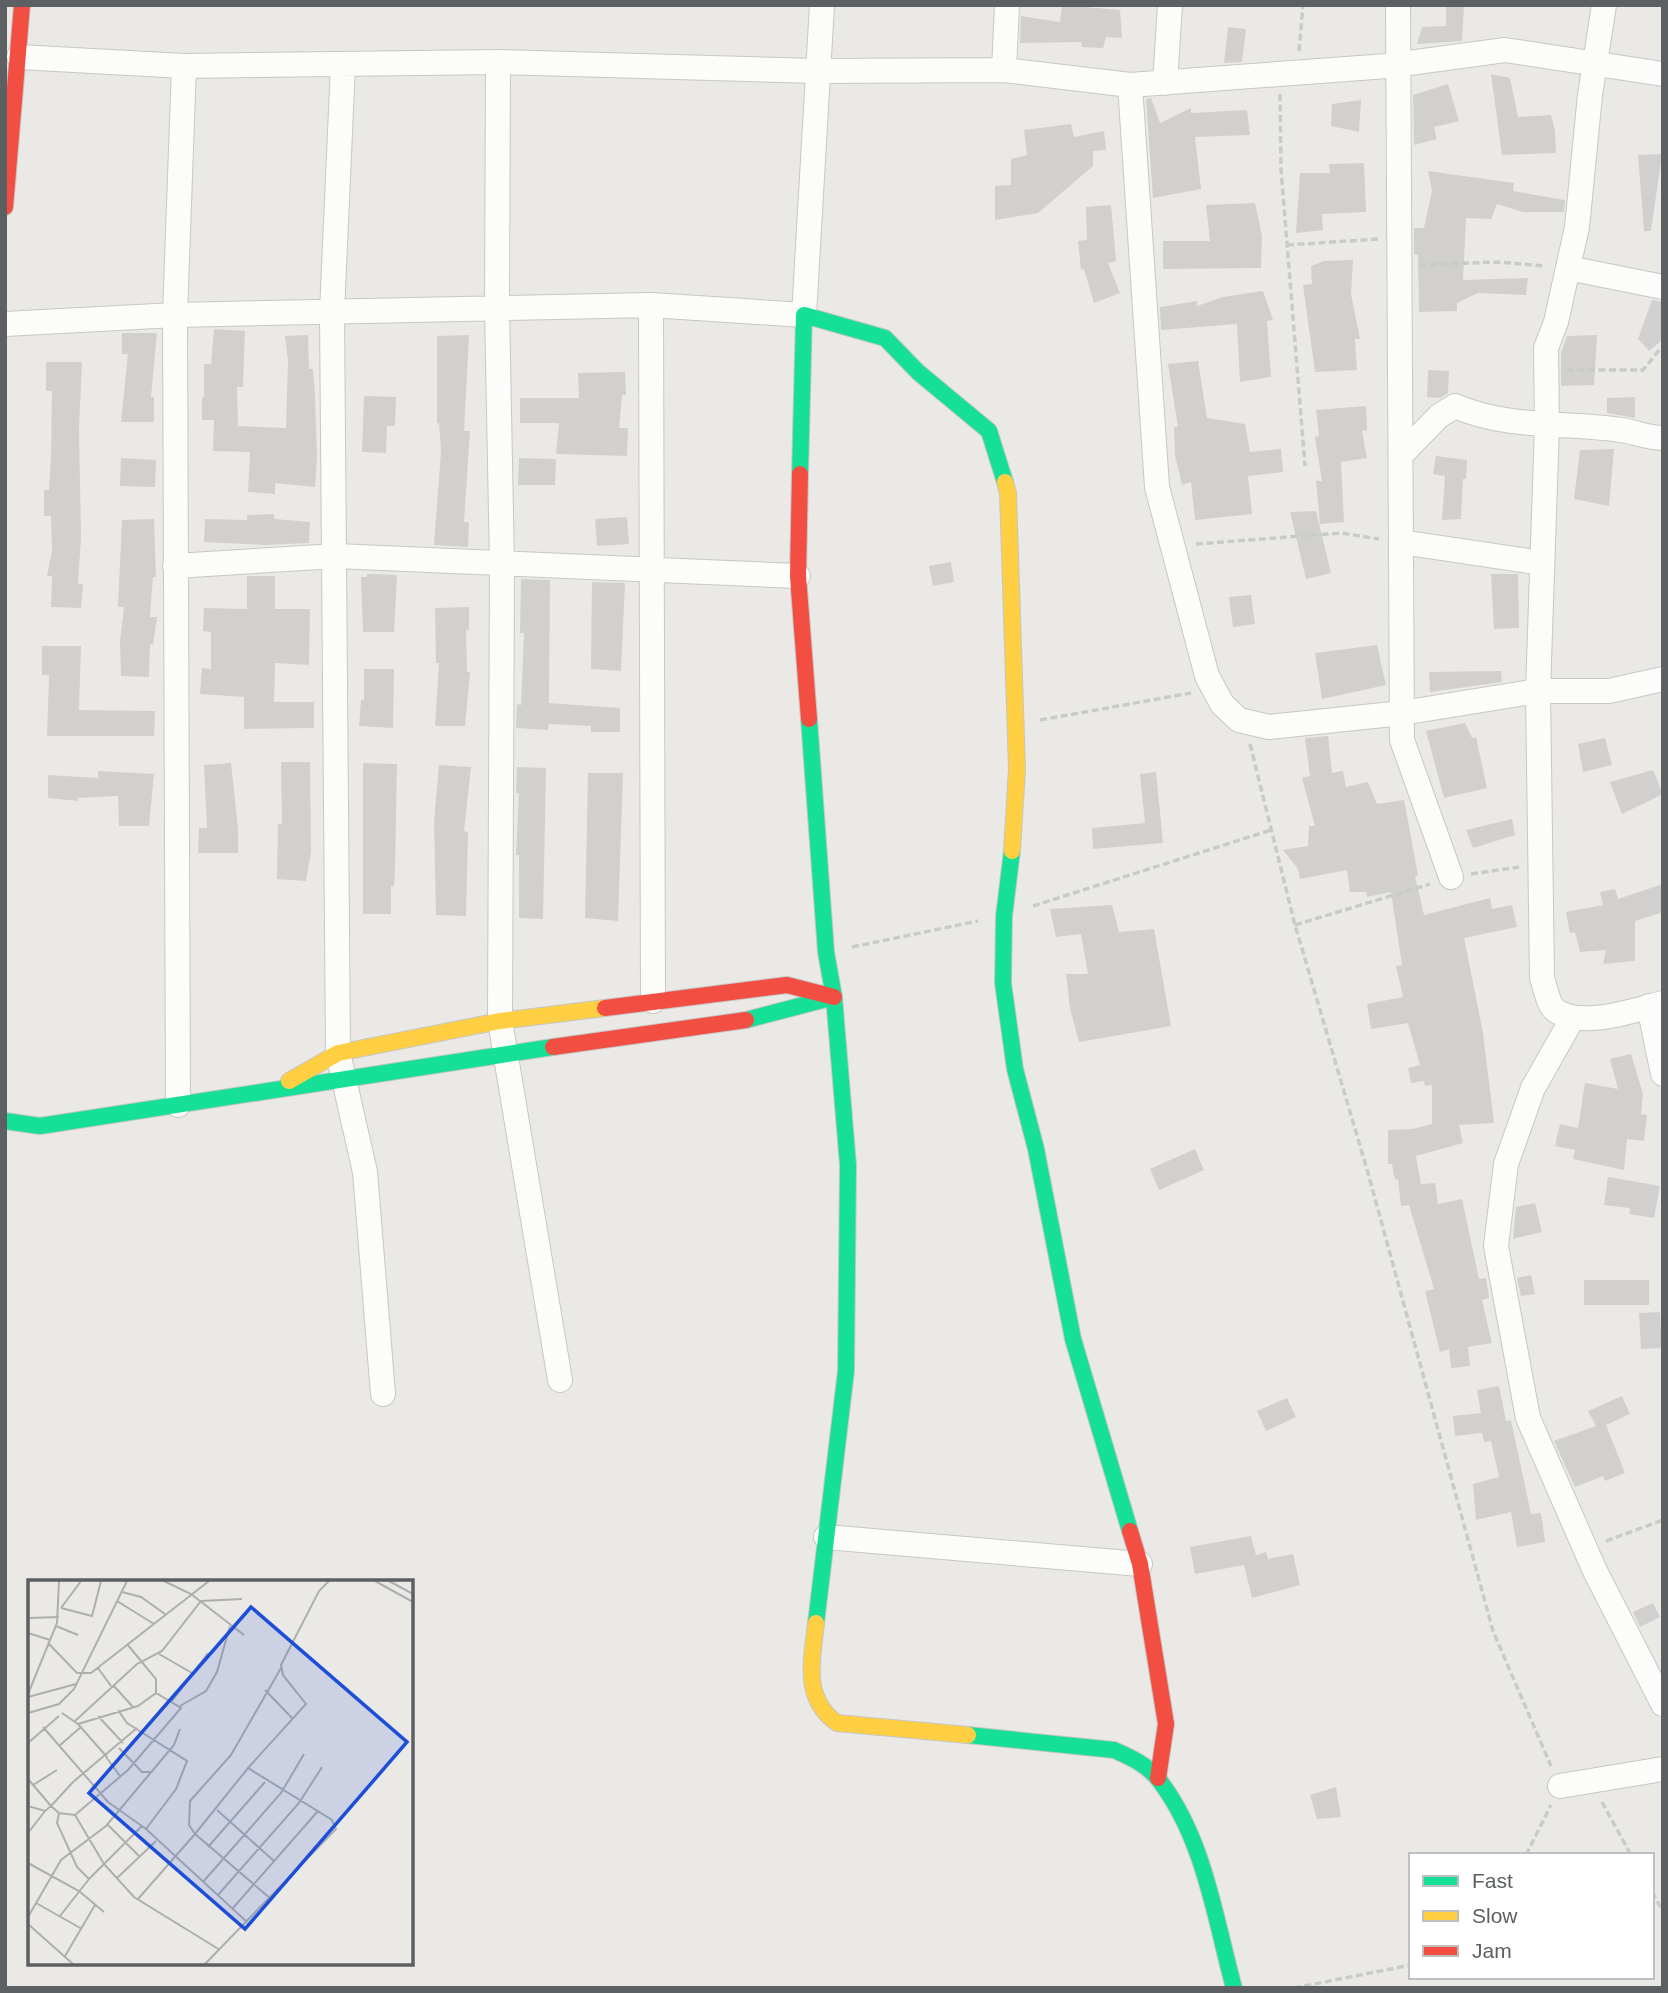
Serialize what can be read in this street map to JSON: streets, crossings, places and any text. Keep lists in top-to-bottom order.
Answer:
{
  "legend": ["Fast", "Slow", "Jam"]
}
